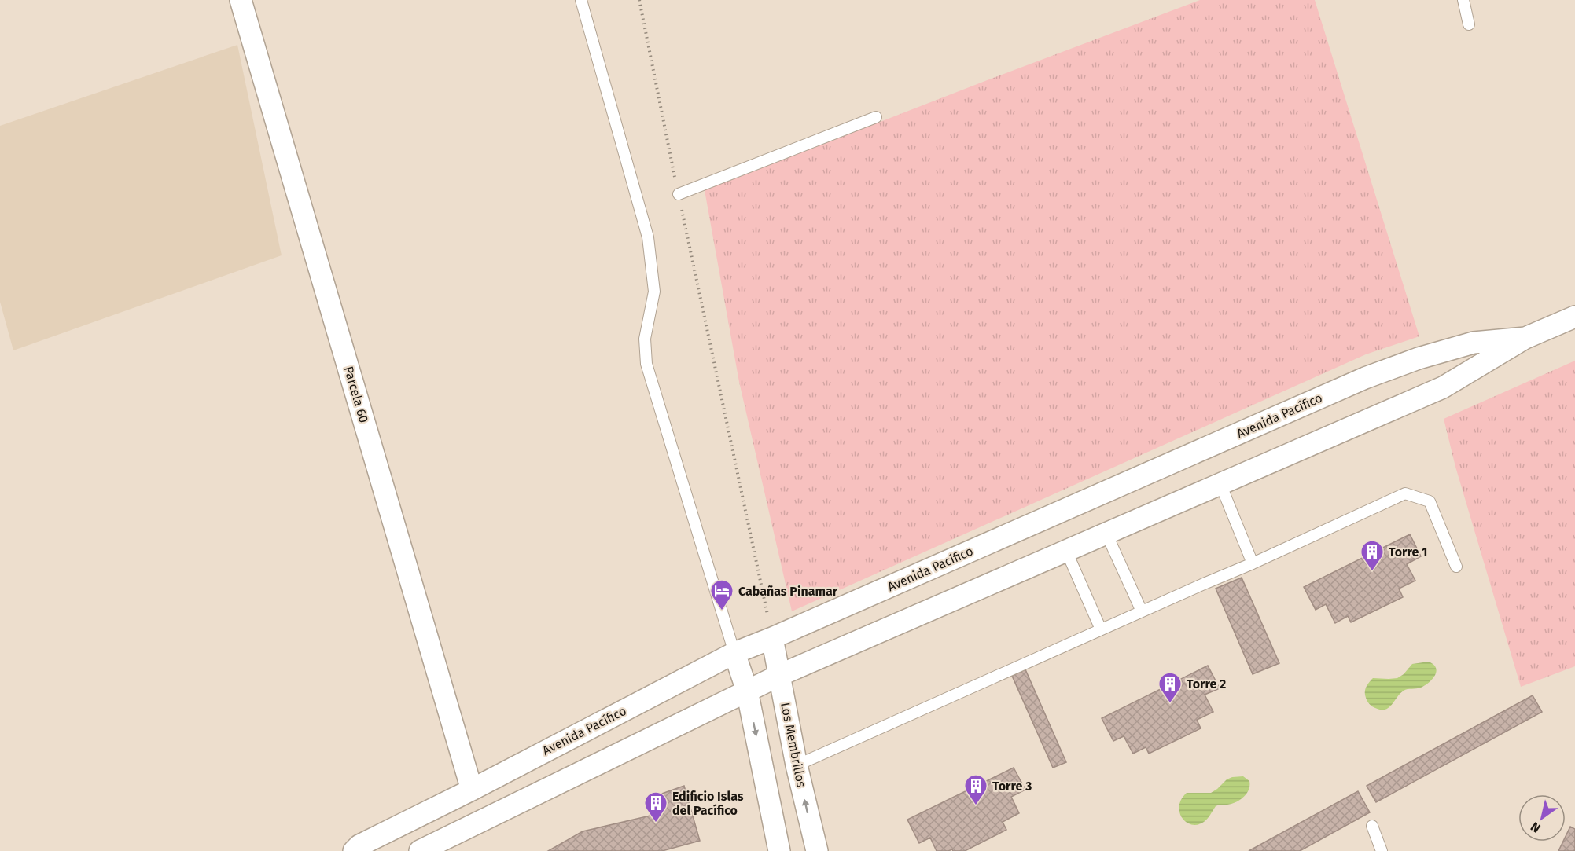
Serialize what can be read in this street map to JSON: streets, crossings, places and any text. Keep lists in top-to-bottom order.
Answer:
{
  "streets": {
    "street": ["Parcela 60", "Avenida Pacífico", "Los Membrillos"]
  },
  "crossings": [
    ["Parcela 60", "Avenida Pacífico"],
    ["Avenida Pacífico", "Los Membrillos"]
  ],
  "places": {
    "building": [
      "Torre 1",
      "Torre 2",
      "Torre 3",
      "Edificio Islas del Pacífico"
    ],
    "hotel": ["Cabañas Pinamar"]
  },
  "north": "bottom left"
}
